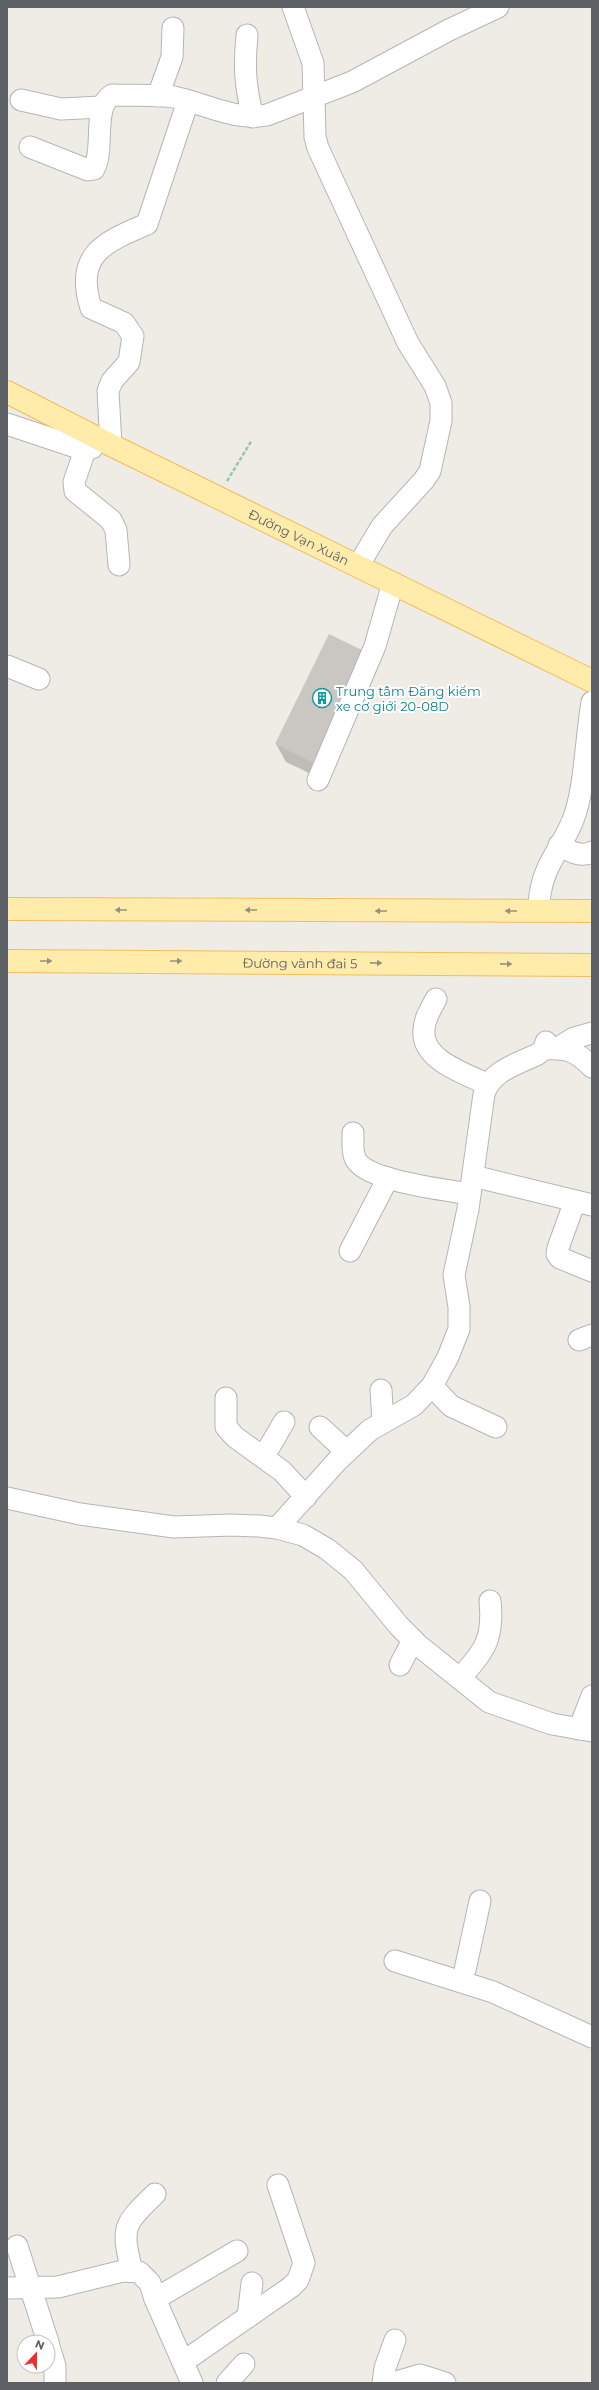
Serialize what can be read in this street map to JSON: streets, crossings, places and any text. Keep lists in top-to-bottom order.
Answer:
{
  "streets": {
    "main road": ["Đường Vạn Xuân", "Đường vành đai 5"]
  },
  "places": {
    "building": ["Trung tâm Đăng kiểm xe cơ giới 20-08D"]
  },
  "north": "top"
}
